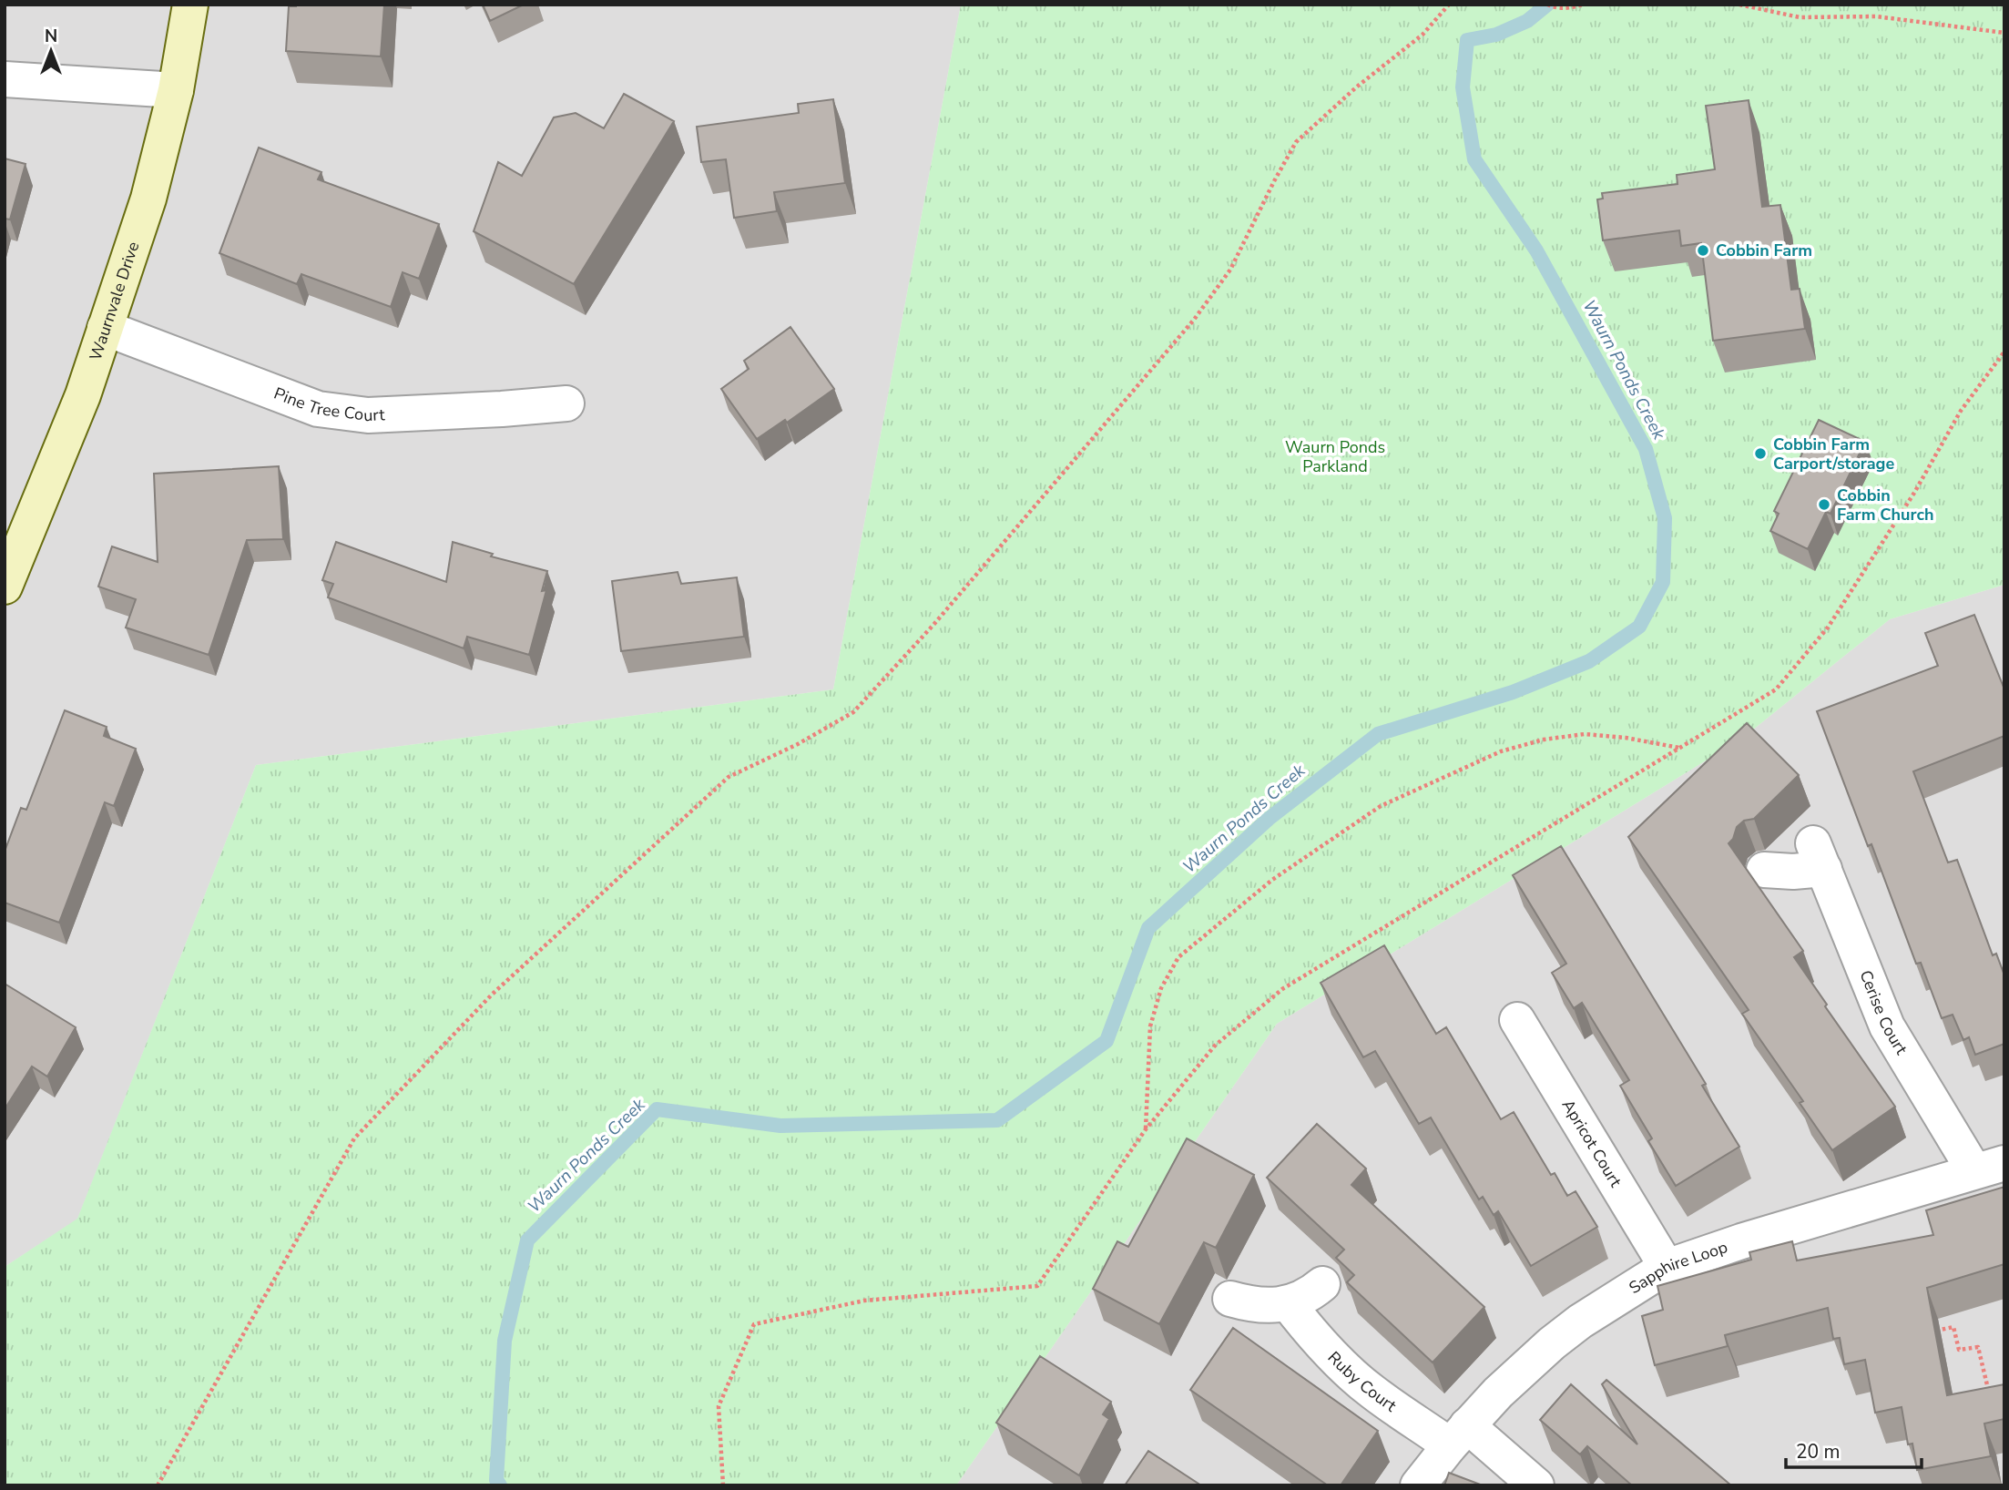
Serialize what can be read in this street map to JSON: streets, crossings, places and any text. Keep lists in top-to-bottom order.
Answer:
{
  "streets": {
    "street": [
      "Waurnvale Drive",
      "Pine Tree Court",
      "Cerise Court",
      "Apricot Court",
      "Sapphire Loop",
      "Ruby Court"
    ]
  },
  "crossings": [
    ["Waurnvale Drive", "Pine Tree Court"],
    ["Cerise Court", "Sapphire Loop"],
    ["Apricot Court", "Sapphire Loop"],
    ["Sapphire Loop", "Ruby Court"]
  ],
  "water": ["Waurn Ponds Creek"],
  "parks": ["Waurn Ponds Parkland"],
  "places": ["Cobbin Farm", "Cobbin Farm Carport/storage", "Cobbin Farm Church"],
  "scale_bar": "20 m",
  "north": "top"
}
